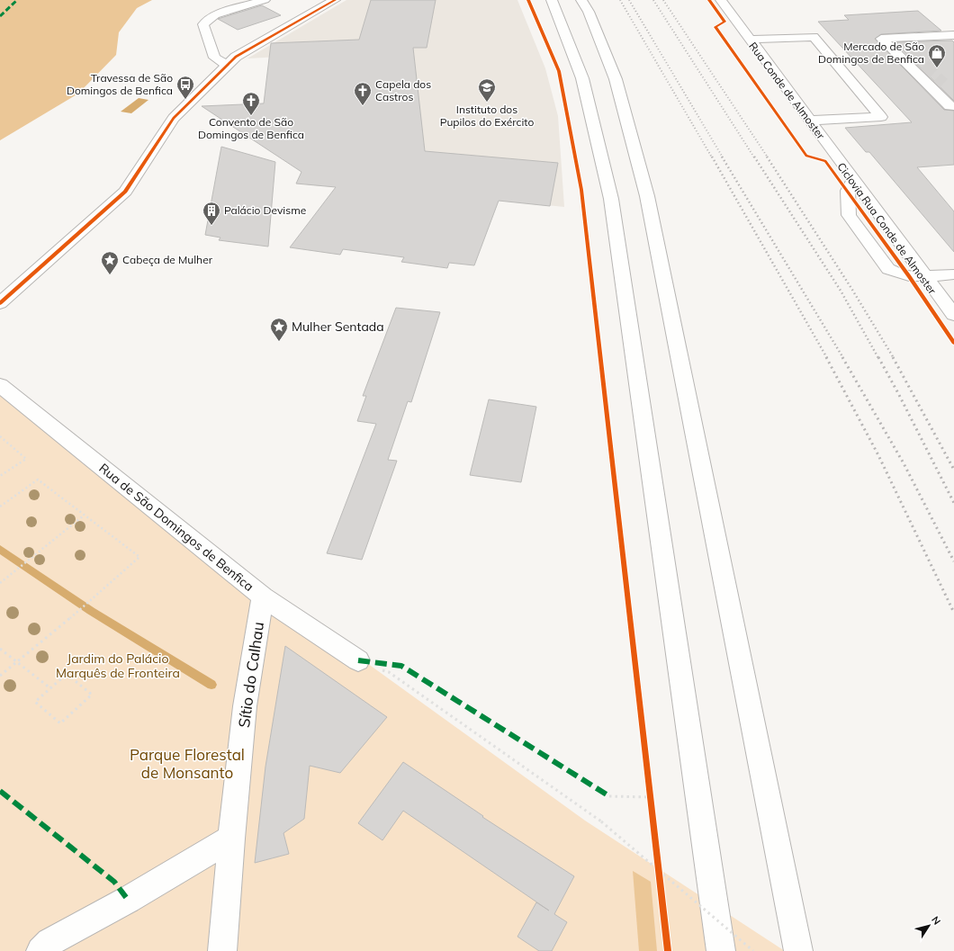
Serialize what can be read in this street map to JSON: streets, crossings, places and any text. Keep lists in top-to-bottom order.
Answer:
{
  "streets": {
    "main road": ["Rua Conde de Almoster", "Rua de São Domingos de Benfica", "Sítio do Calhau"],
    "cycle path": ["Ciclovia Rua Conde de Almoster"]
  },
  "crossings": [
    ["Rua de São Domingos de Benfica", "Sítio do Calhau"]
  ],
  "parks": ["Jardim do Palácio Marquês de Fronteira", "Parque Florestal de Monsanto"],
  "places": {
    "shop": ["Mercado de São Domingos de Benfica"],
    "bus stop": ["Travessa de São Domingos de Benfica"],
    "school or university": ["Instituto dos Pupilos do Exército"],
    "church": ["Capela dos Castros", "Convento de São Domingos de Benfica"],
    "building": ["Palácio Devisme"],
    "place": ["Cabeça de Mulher", "Mulher Sentada"]
  },
  "north": "top right"
}
